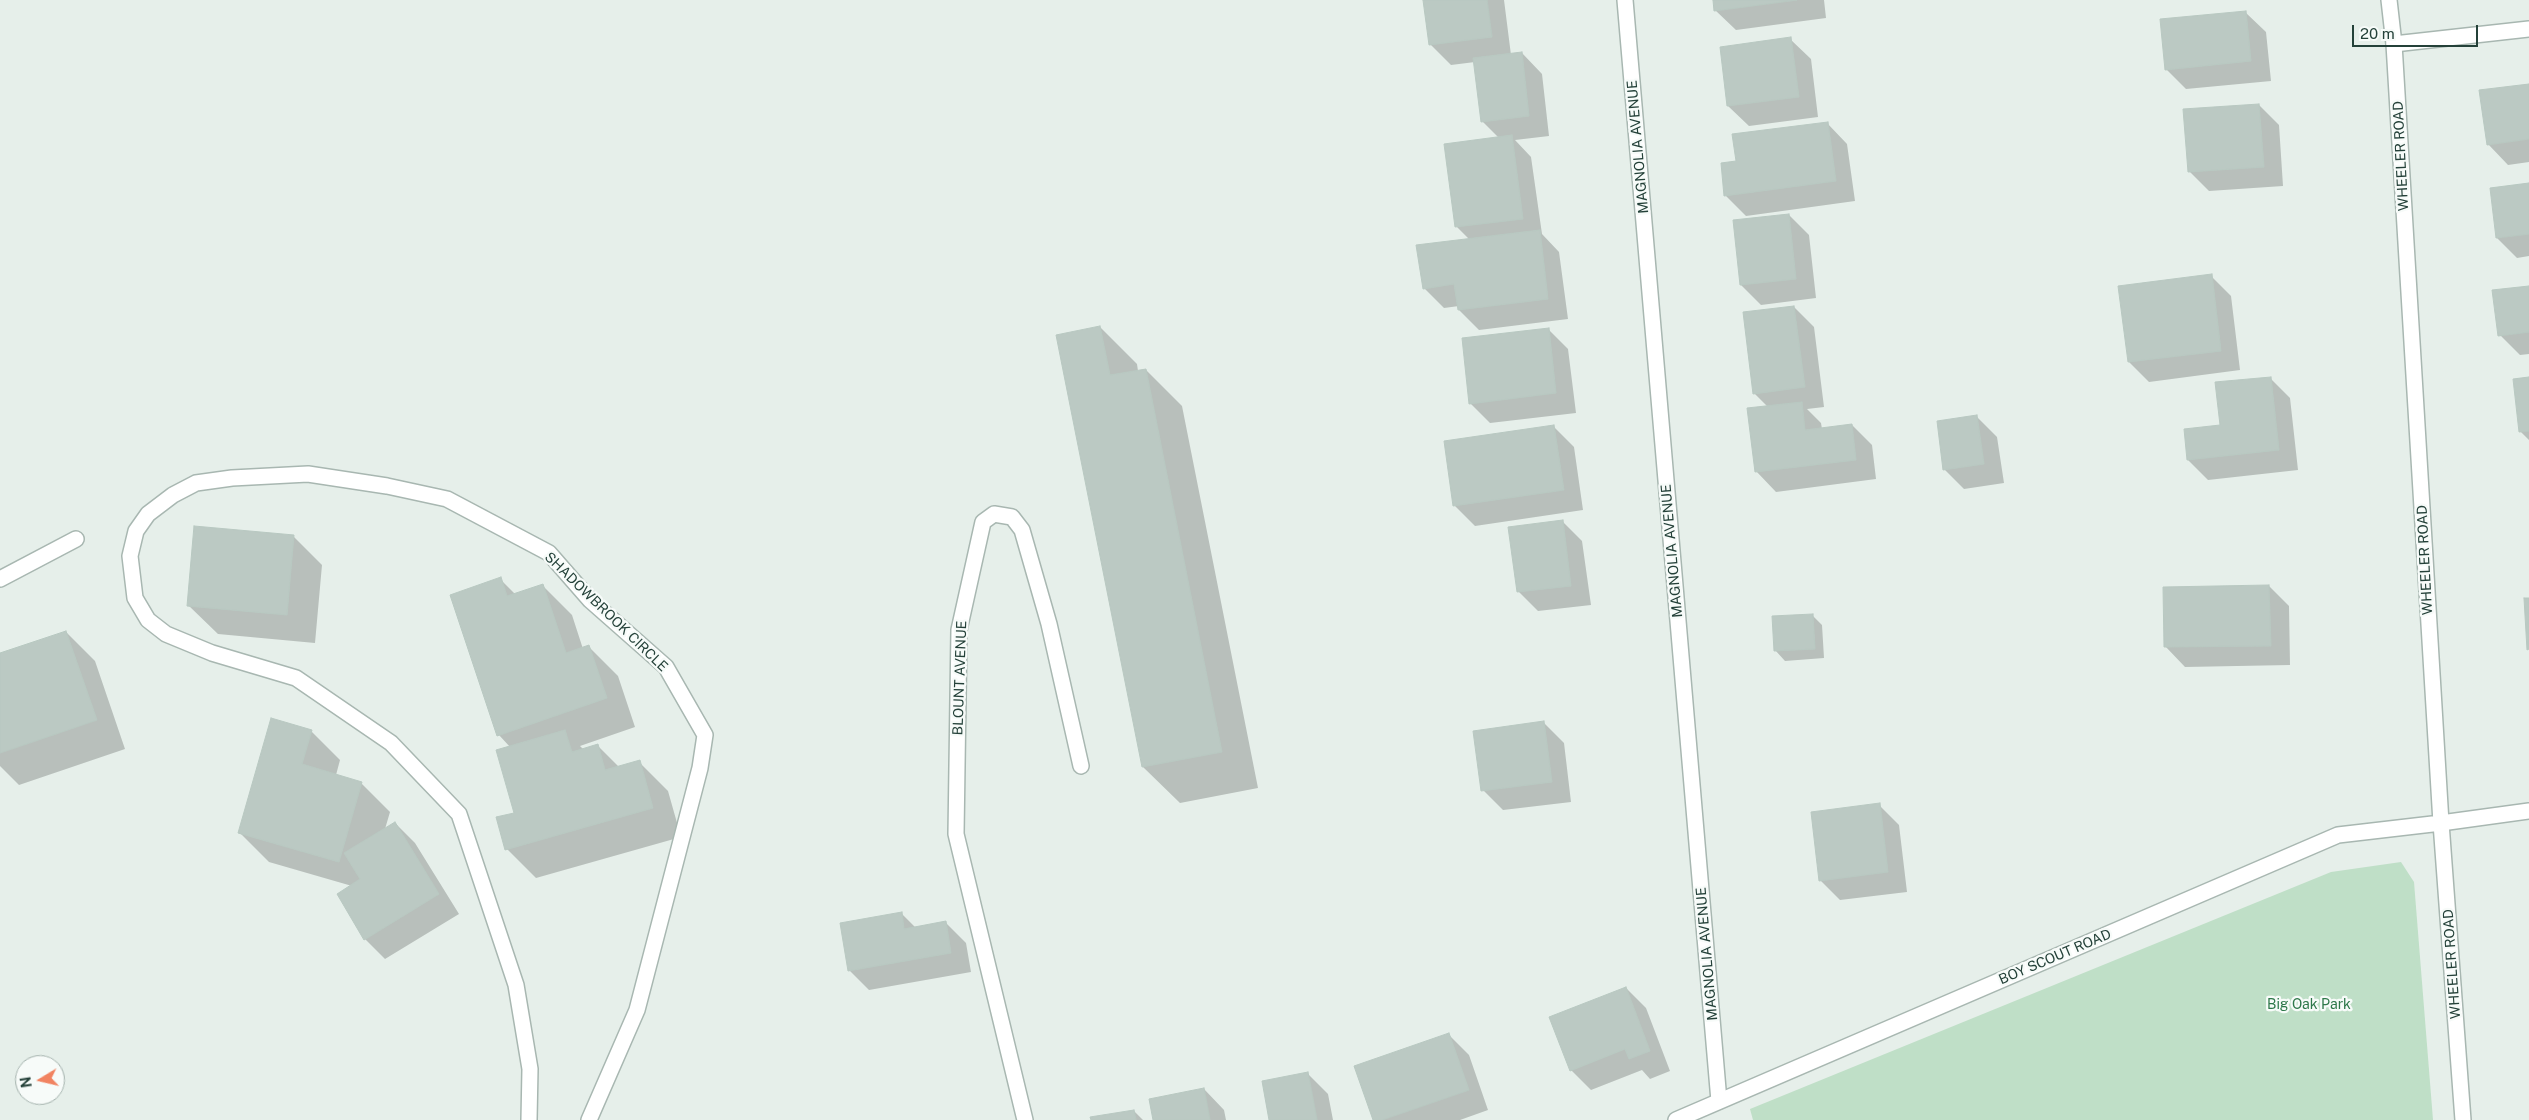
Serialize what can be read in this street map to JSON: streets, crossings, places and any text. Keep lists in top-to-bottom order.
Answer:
{
  "streets": {
    "street": [
      "MAGNOLIA AVENUE",
      "WHEELER ROAD",
      "SHADOWBROOK CIRCLE",
      "BLOUNT AVENUE",
      "BOY SCOUT ROAD"
    ]
  },
  "crossings": [
    ["MAGNOLIA AVENUE", "BOY SCOUT ROAD"],
    ["WHEELER ROAD", "BOY SCOUT ROAD"]
  ],
  "parks": ["Big Oak Park"],
  "scale_bar": "20 m",
  "north": "left"
}
